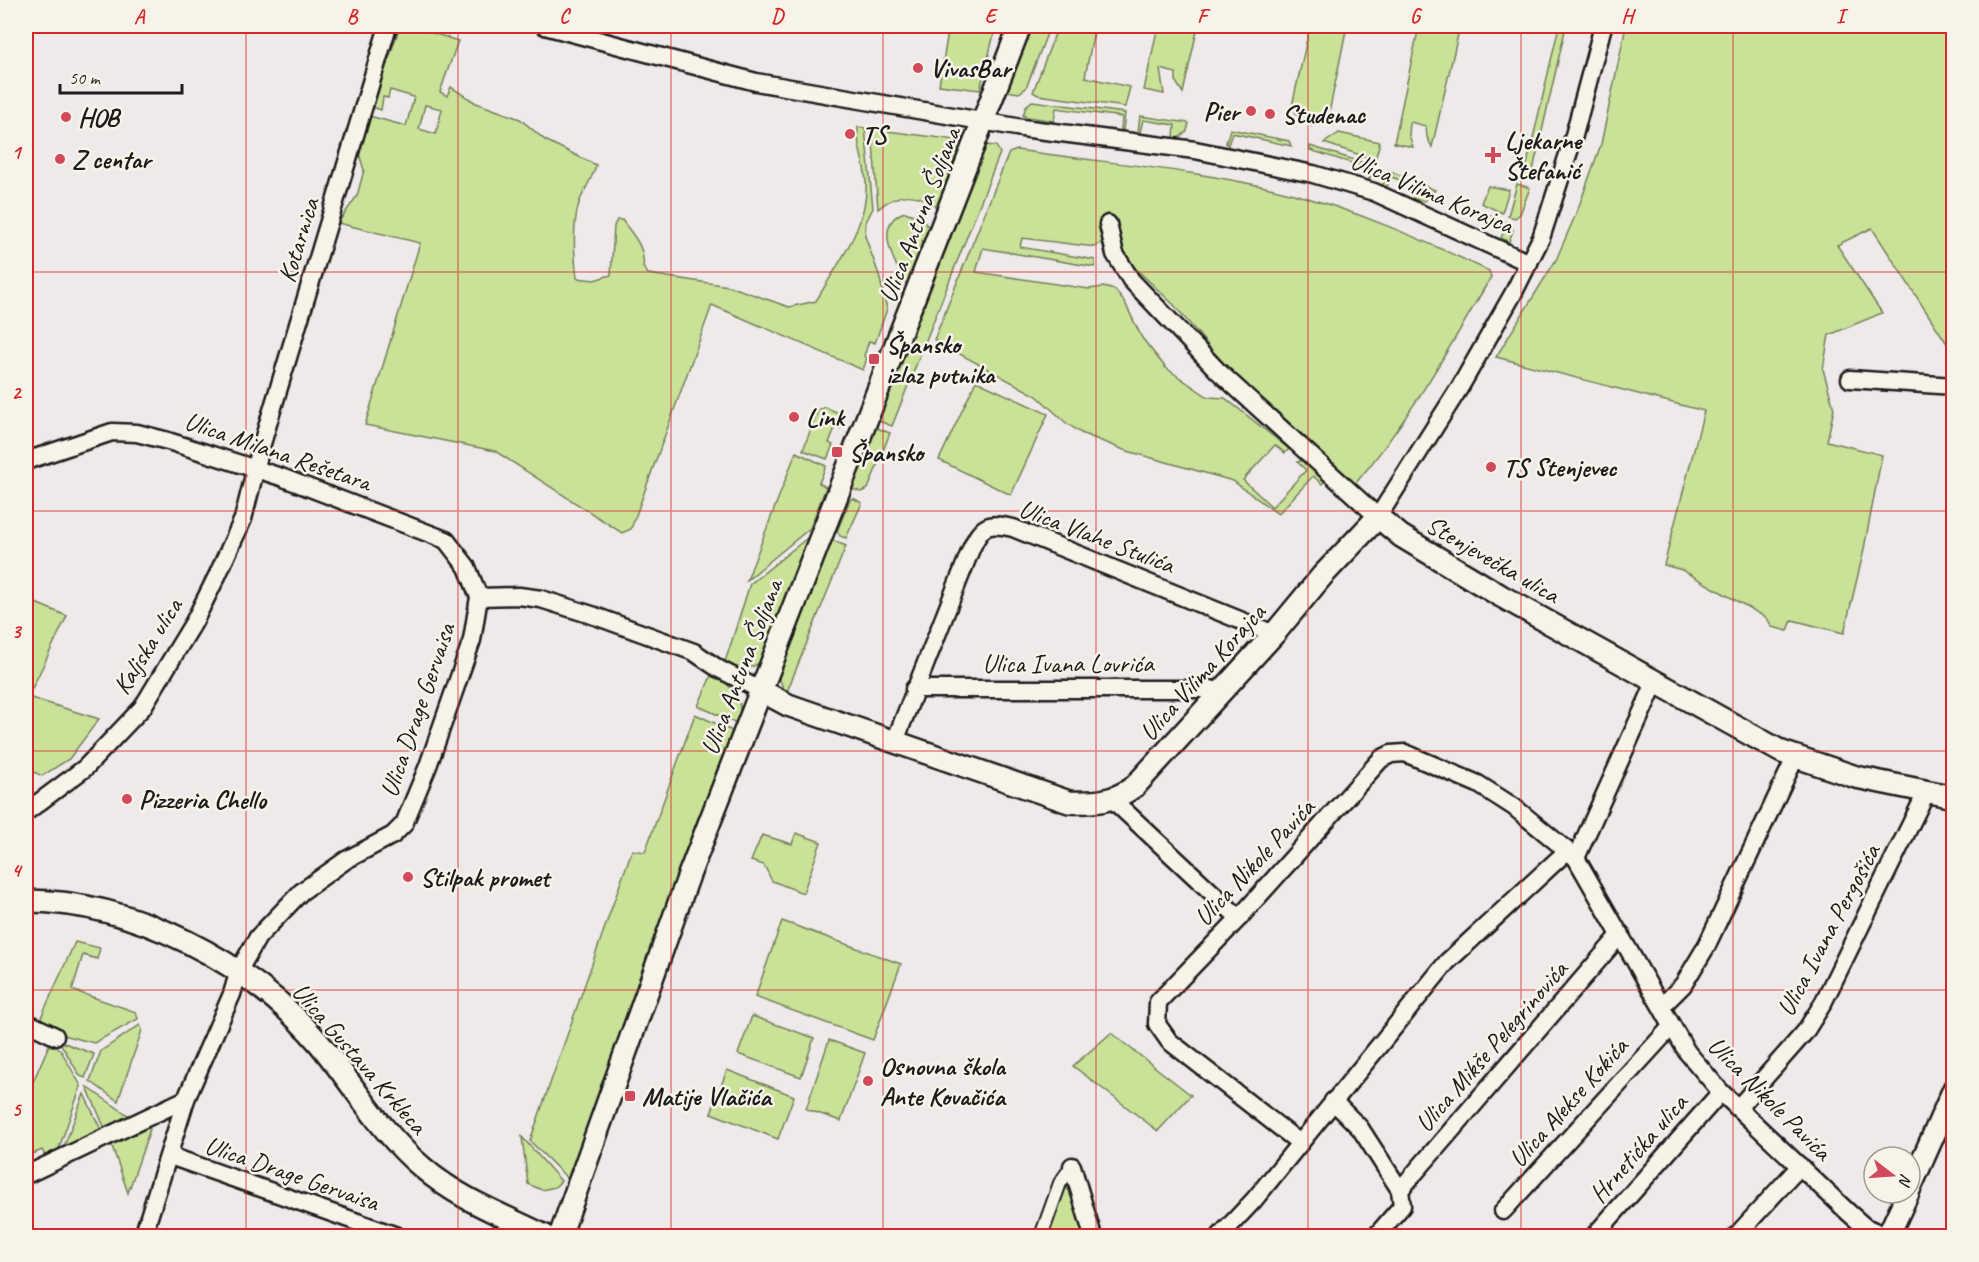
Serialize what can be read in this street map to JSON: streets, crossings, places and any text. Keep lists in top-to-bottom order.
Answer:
{
  "streets": {
    "street": [
      "Ulica Vilima Korajca",
      "Ulica Antuna Šoljana",
      "Kotarnica",
      "Ulica Milana Rešetara",
      "Ulica Vlahe Stulića",
      "Stenjevečka ulica",
      "Kaljska ulica",
      "Ulica Ivana Lovrića",
      "Ulica Drage Gervaisa",
      "Ulica Nikole Pavića",
      "Ulica Ivana Pergošića",
      "Ulica Mikše Pelegrinovića",
      "Ulica Gustava Krkleca",
      "Ulica Alekse Kokića",
      "Hrnetićka ulica"
    ]
  },
  "crossings": [
    ["Ulica Vilima Korajca", "Ulica Antuna Šoljana"],
    ["Ulica Vilima Korajca", "Ulica Vlahe Stulića"],
    ["Ulica Vilima Korajca", "Stenjevečka ulica"],
    ["Ulica Vilima Korajca", "Ulica Ivana Lovrića"],
    ["Ulica Vilima Korajca", "Ulica Drage Gervaisa"],
    ["Ulica Antuna Šoljana", "Ulica Drage Gervaisa"],
    ["Kotarnica", "Ulica Milana Rešetara"],
    ["Kotarnica", "Kaljska ulica"],
    ["Ulica Milana Rešetara", "Kaljska ulica"],
    ["Ulica Milana Rešetara", "Ulica Drage Gervaisa"],
    ["Ulica Vlahe Stulića", "Ulica Ivana Lovrića"],
    ["Stenjevečka ulica", "Ulica Ivana Pergošića"],
    ["Ulica Drage Gervaisa", "Ulica Gustava Krkleca"],
    ["Ulica Nikole Pavića", "Ulica Ivana Pergošića"],
    ["Ulica Nikole Pavića", "Ulica Mikše Pelegrinovića"],
    ["Ulica Nikole Pavića", "Ulica Alekse Kokića"],
    ["Ulica Nikole Pavića", "Hrnetićka ulica"]
  ],
  "places": {
    "other": [
      "VivasBar",
      "Pier",
      "Studenac",
      "HOB",
      "TS",
      "Z centar",
      "Link",
      "TS Stenjevec",
      "Pizzeria Chello",
      "Stilpak promet",
      "Osnovna škola Ante Kovačića"
    ],
    "health": ["Ljekarne Štefanić"],
    "transit": ["Špansko izlaz putnika", "Špansko", "Matije Vlačića"]
  },
  "scale_bar": "50 m",
  "north": "right",
  "grid": {
    "columns": [
      "A",
      "B",
      "C",
      "D",
      "E",
      "F",
      "G",
      "H",
      "I"
    ],
    "rows": [
      "1",
      "2",
      "3",
      "4",
      "5"
    ]
  }
}
